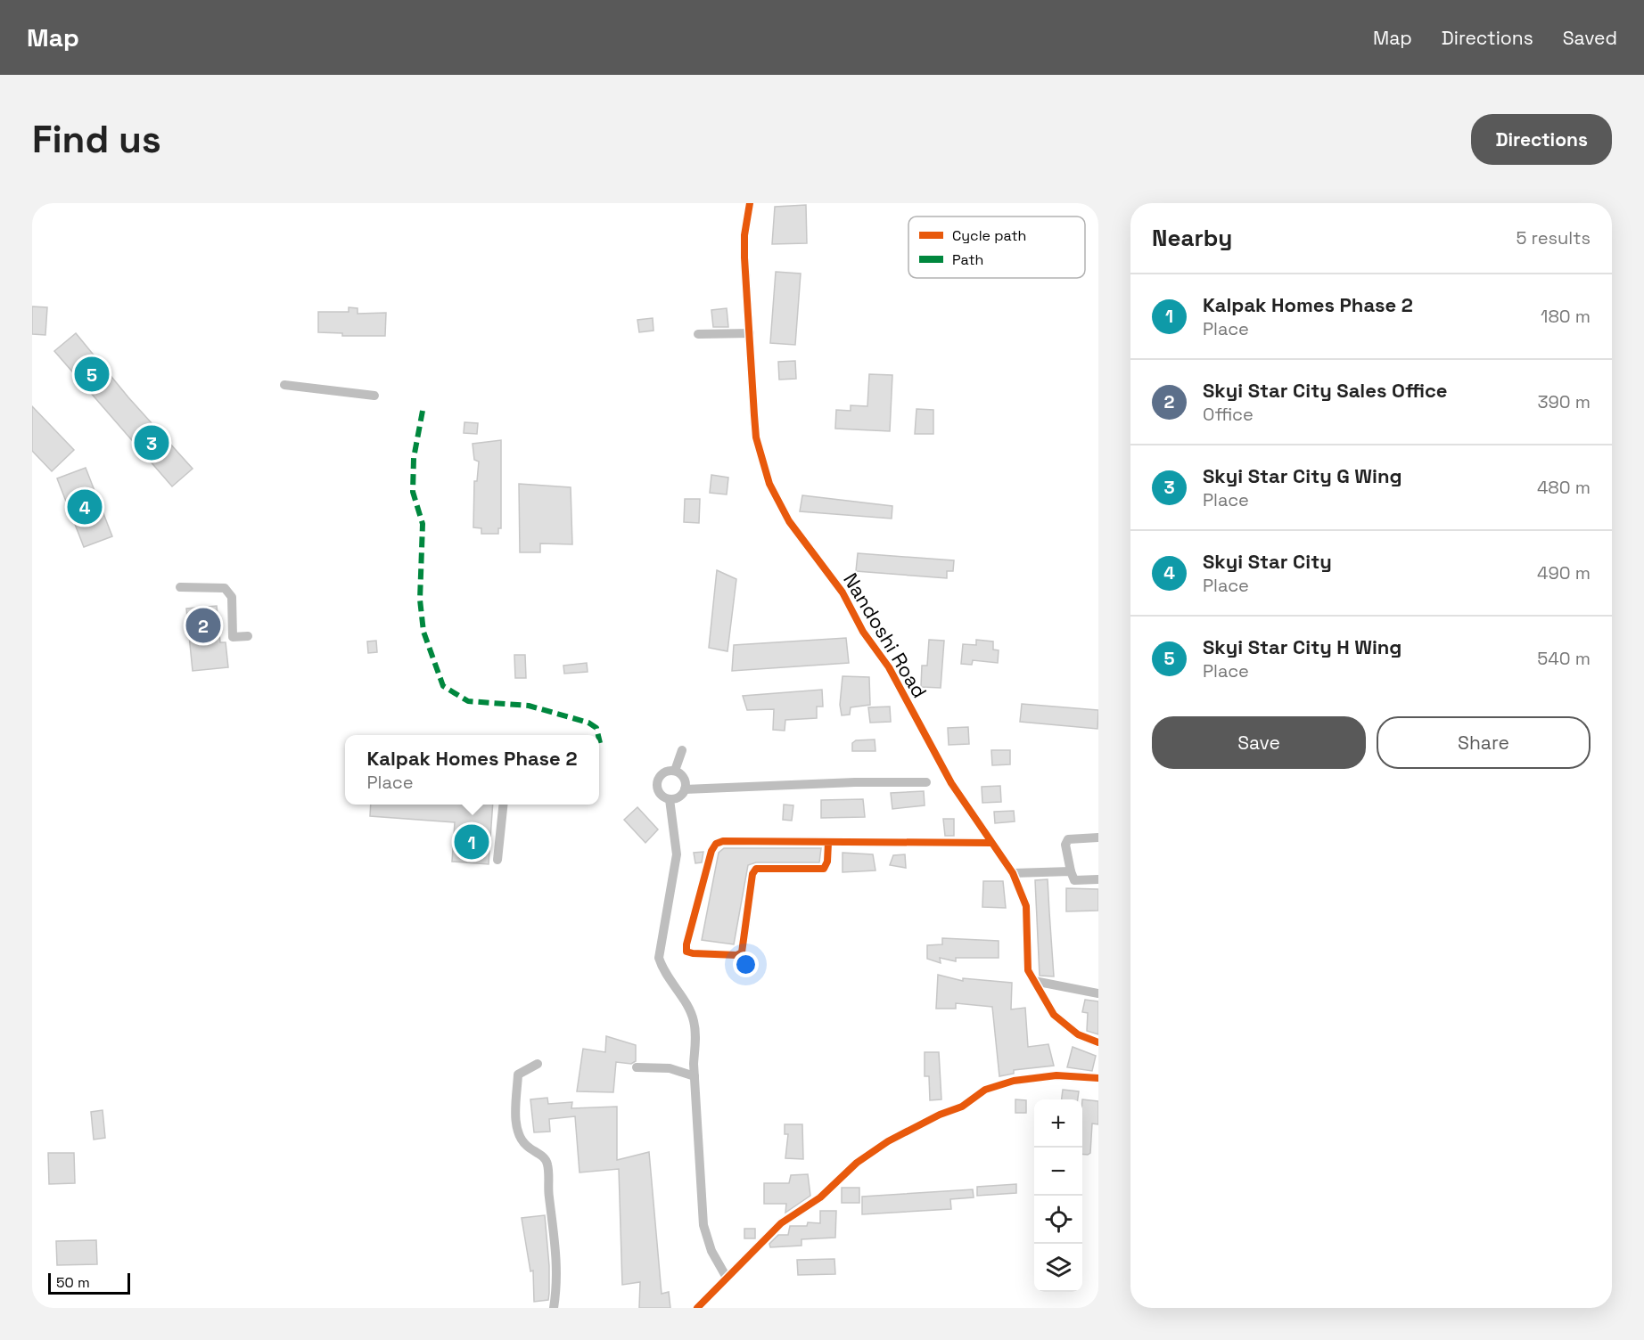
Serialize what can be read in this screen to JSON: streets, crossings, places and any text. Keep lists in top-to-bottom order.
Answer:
{
  "streets": {
    "street": ["Nandoshi Road"]
  },
  "legend": ["Cycle path", "Path"],
  "scale_bar": "50 m",
  "page": {
    "header": "Map",
    "nav": ["Map", "Directions", "Saved"],
    "buttons": [
      "Directions",
      ["Save", "Share"]
    ],
    "title": "Find us",
    "heading": ["Nearby", "5 results"],
    "list": [
      {
        "mark": "1",
        "name": "Kalpak Homes Phase 2",
        "note": "Place",
        "value": "180 m"
      },
      {
        "mark": "2",
        "name": "Skyi Star City Sales Office",
        "note": "Office",
        "value": "390 m"
      },
      {
        "mark": "3",
        "name": "Skyi Star City G Wing",
        "note": "Place",
        "value": "480 m"
      },
      {
        "mark": "4",
        "name": "Skyi Star City",
        "note": "Place",
        "value": "490 m"
      },
      {
        "mark": "5",
        "name": "Skyi Star City H Wing",
        "note": "Place",
        "value": "540 m"
      }
    ],
    "pins": [
      "5",
      "3",
      "4",
      "2",
      "1"
    ],
    "popup": ["Kalpak Homes Phase 2", "Place"],
    "map_buttons": ["+", "−"],
    "scale": "50 m"
  }
}
